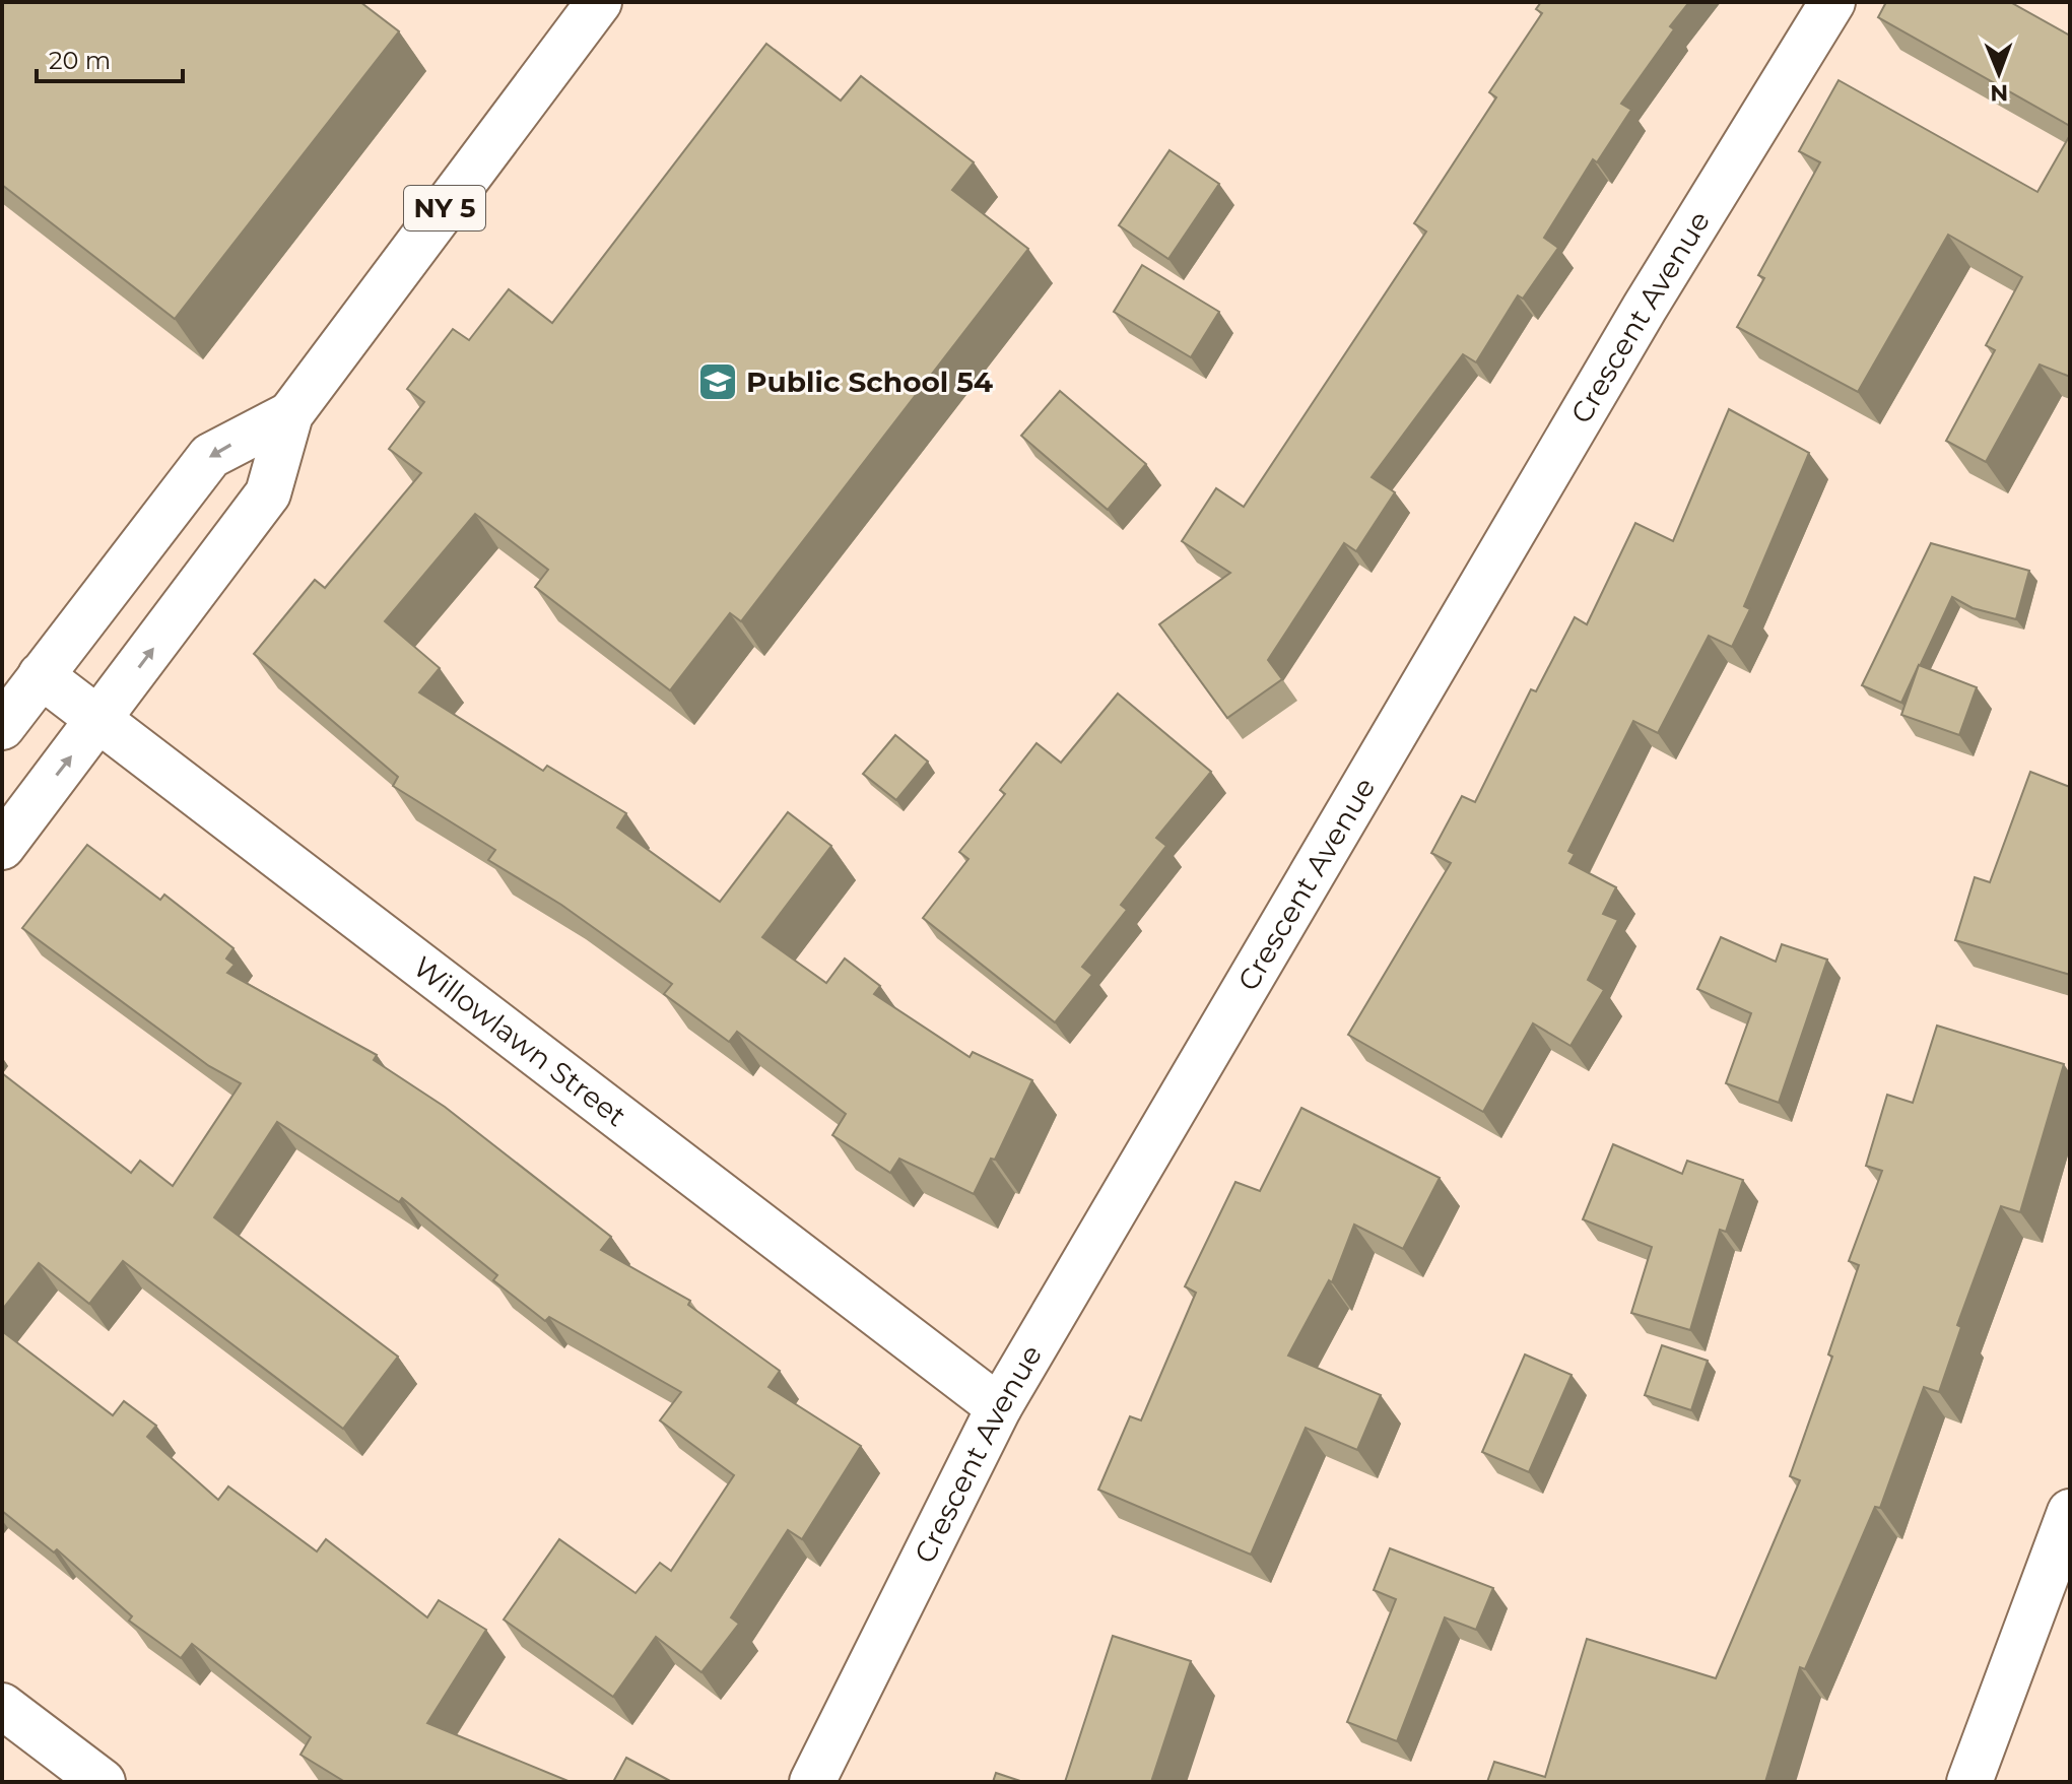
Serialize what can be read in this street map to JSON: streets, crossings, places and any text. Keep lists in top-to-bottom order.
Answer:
{
  "streets": {
    "street": ["NY 5", "Crescent Avenue", "Willowlawn Street"]
  },
  "crossings": [
    ["NY 5", "Willowlawn Street"],
    ["Crescent Avenue", "Willowlawn Street"]
  ],
  "places": {
    "school or university": ["Public School 54"]
  },
  "scale_bar": "20 m",
  "north": "bottom"
}
